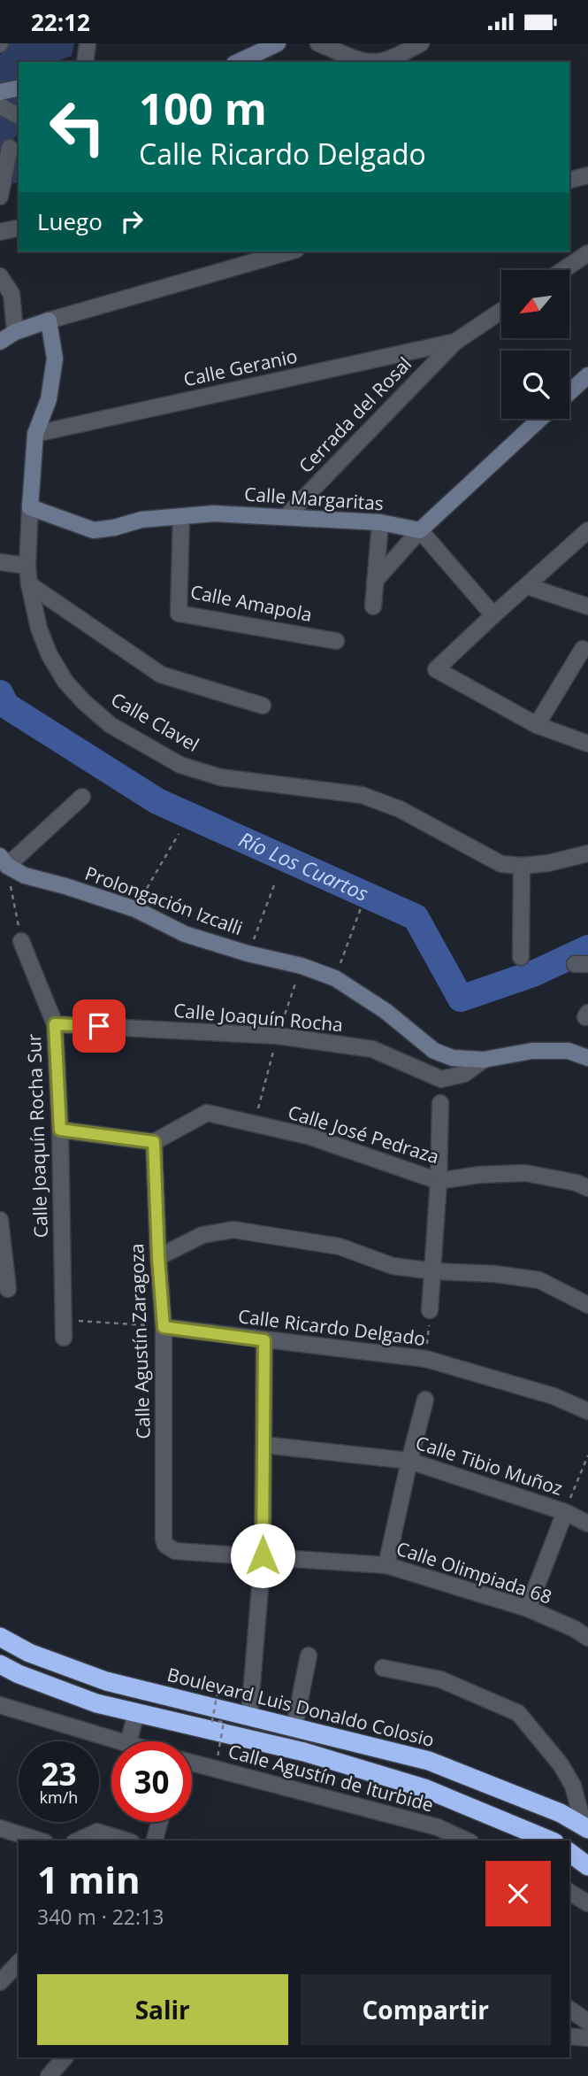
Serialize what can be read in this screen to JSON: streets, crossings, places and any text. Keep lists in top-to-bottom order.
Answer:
{
  "streets": {
    "highway": ["Boulevard Luis Donaldo Colosio"],
    "street": [
      "Calle Geranio",
      "Cerrada del Rosal",
      "Calle Margaritas",
      "Calle Amapola",
      "Calle Clavel",
      "Prolongación Izcalli",
      "Calle Joaquín Rocha",
      "Calle José Pedraza",
      "Calle Joaquín Rocha Sur",
      "Calle Ricardo Delgado",
      "Calle Agustín Zaragoza",
      "Calle Tibio Muñoz",
      "Calle Olimpiada 68",
      "Calle Agustín de Iturbide"
    ]
  },
  "crossings": [
    ["Calle Geranio", "Cerrada del Rosal"],
    ["Calle Geranio", "Calle Clavel"],
    ["Cerrada del Rosal", "Calle Margaritas"],
    ["Calle Margaritas", "Calle Amapola"],
    ["Calle Margaritas", "Calle Clavel"],
    ["Prolongación Izcalli", "Calle Joaquín Rocha"],
    ["Calle Joaquín Rocha", "Calle Joaquín Rocha Sur"],
    ["Calle José Pedraza", "Calle Agustín Zaragoza"],
    ["Calle Ricardo Delgado", "Calle Agustín Zaragoza"],
    ["Calle Agustín Zaragoza", "Calle Olimpiada 68"]
  ],
  "water": ["Río Los Cuartos"],
  "north": "bottom left",
  "page": {
    "status": "22:12",
    "turn": ["100 m", "Calle Ricardo Delgado"],
    "then": "Luego",
    "speed": "23 km/h",
    "limit": "30",
    "heading": ["1 min", "340 m · 22:13"],
    "buttons": ["Salir", "Compartir"]
  }
}
